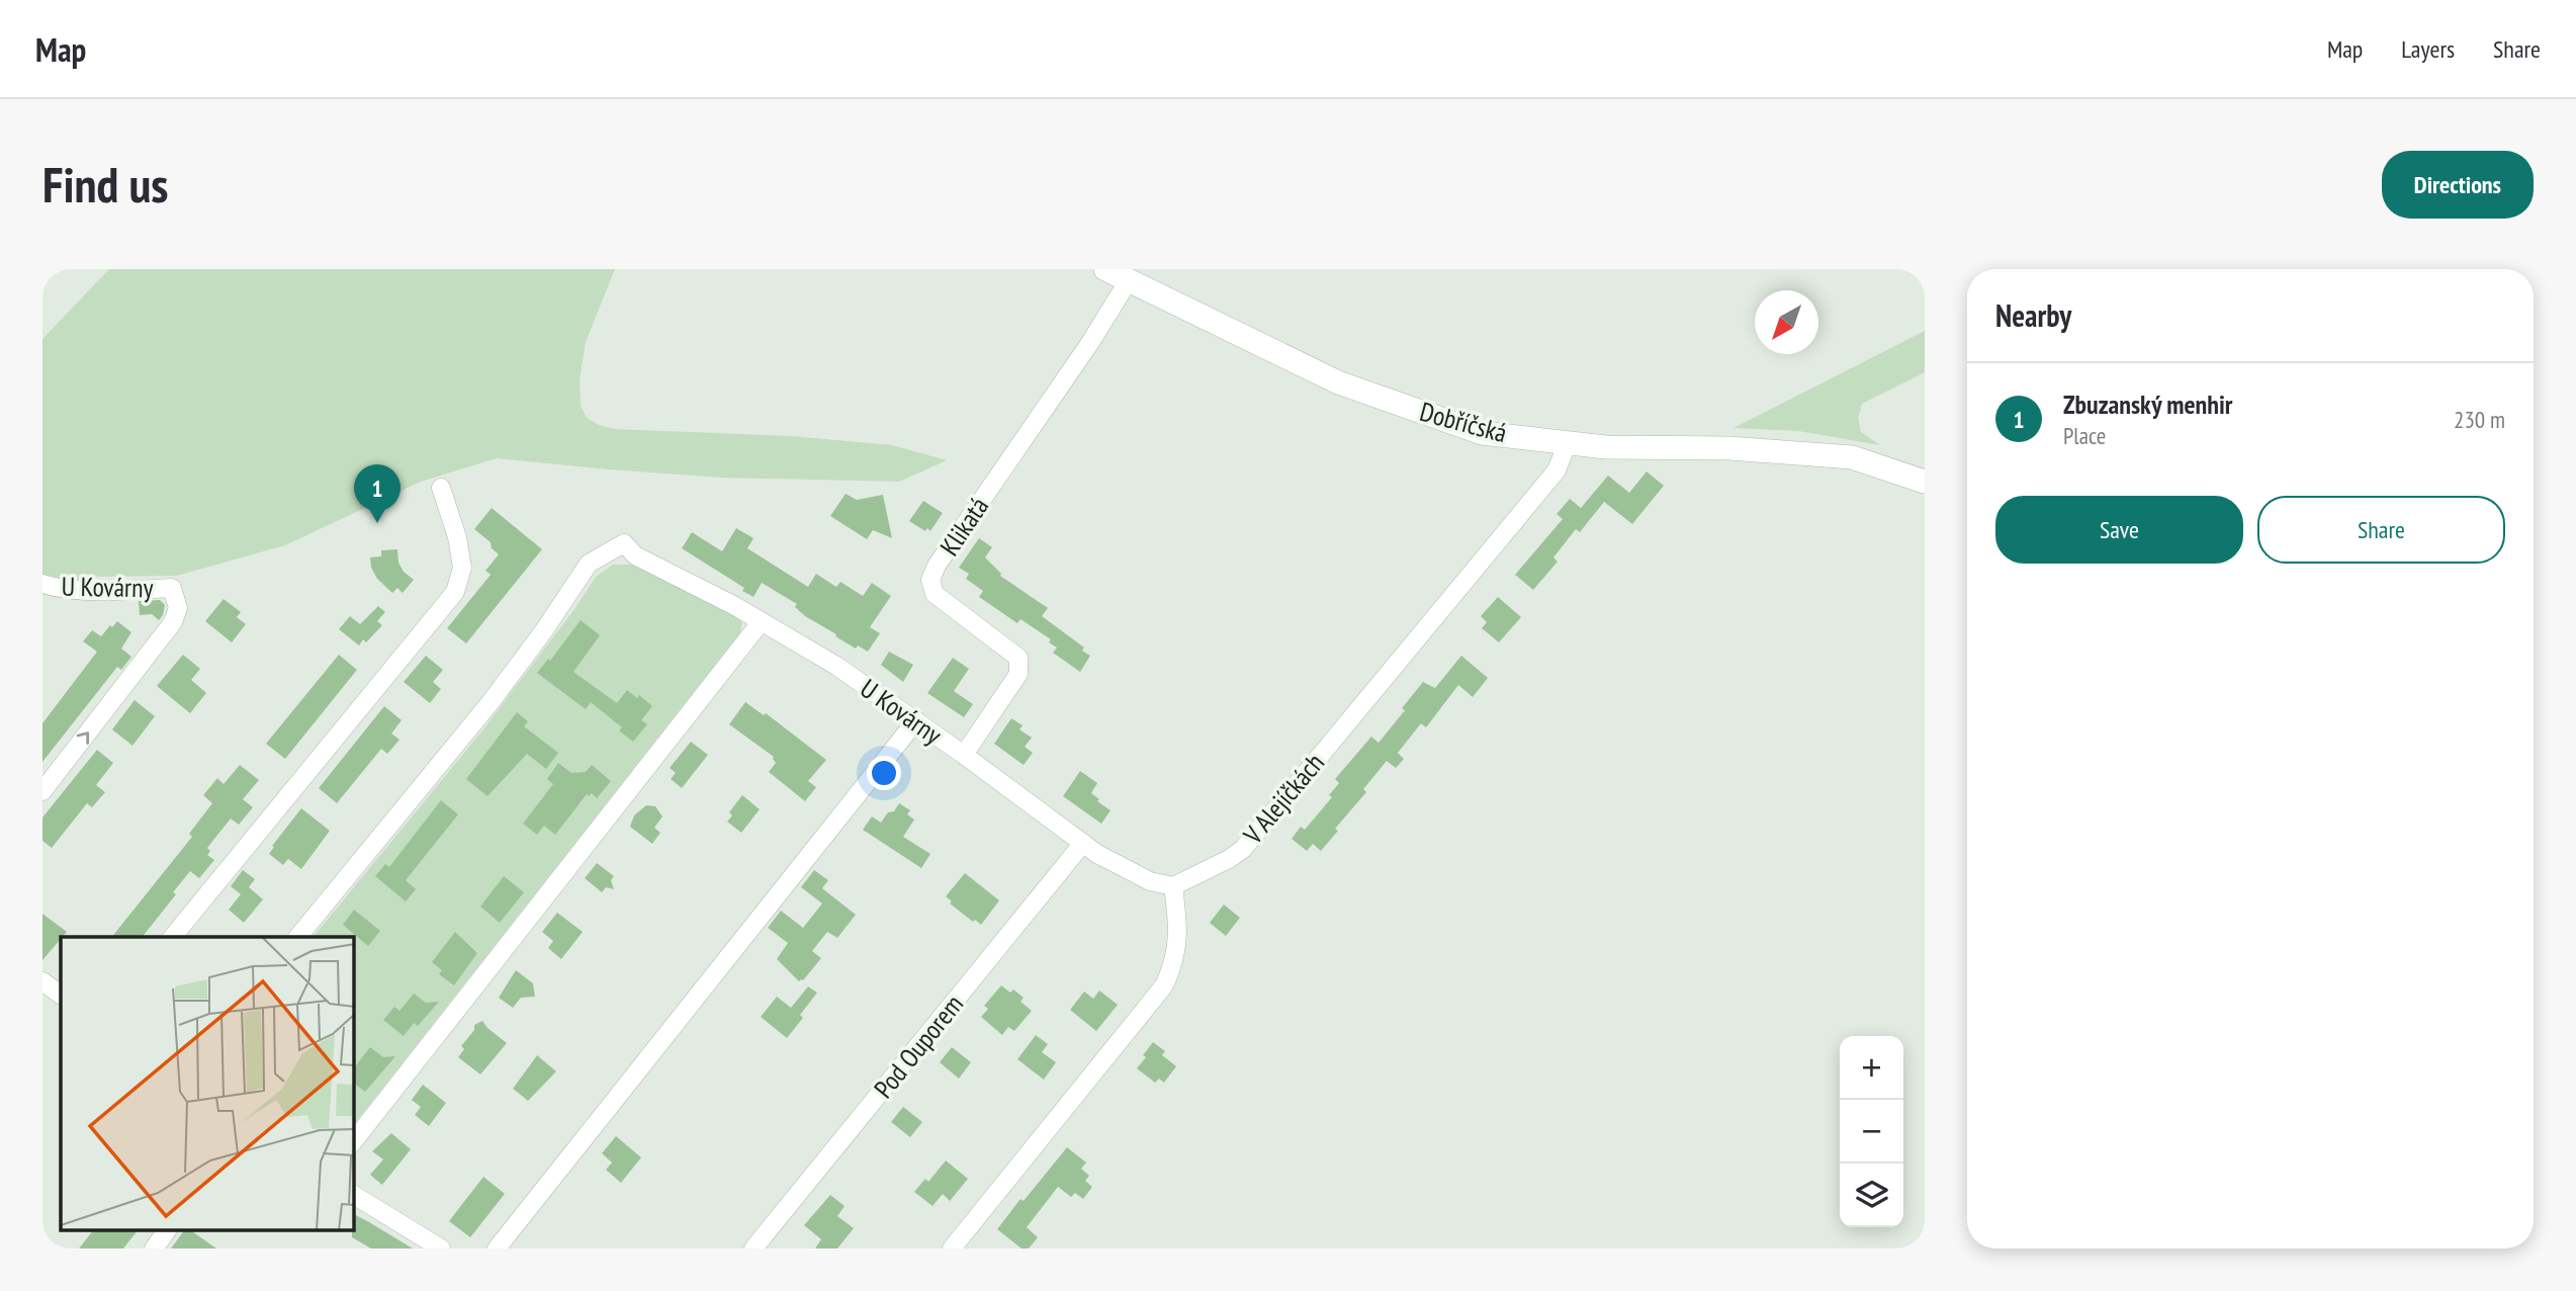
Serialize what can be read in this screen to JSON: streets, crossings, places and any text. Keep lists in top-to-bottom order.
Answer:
{
  "streets": {
    "street": [
      "Dobříčská",
      "Klikatá",
      "U Kovárny",
      "V Alejíčkách",
      "Pod Ouporem"
    ]
  },
  "crossings": [
    ["Dobříčská", "Klikatá"],
    ["Dobříčská", "V Alejíčkách"],
    ["Klikatá", "U Kovárny"],
    ["U Kovárny", "V Alejíčkách"],
    ["U Kovárny", "Pod Ouporem"]
  ],
  "north": "bottom left",
  "page": {
    "header": "Map",
    "nav": ["Map", "Layers", "Share"],
    "buttons": [
      "Directions",
      ["Save", "Share"]
    ],
    "title": "Find us",
    "heading": "Nearby",
    "list": [
      {
        "mark": "1",
        "name": "Zbuzanský menhir",
        "note": "Place",
        "value": "230 m"
      }
    ],
    "pins": "1",
    "map_buttons": ["+", "−"]
  }
}
